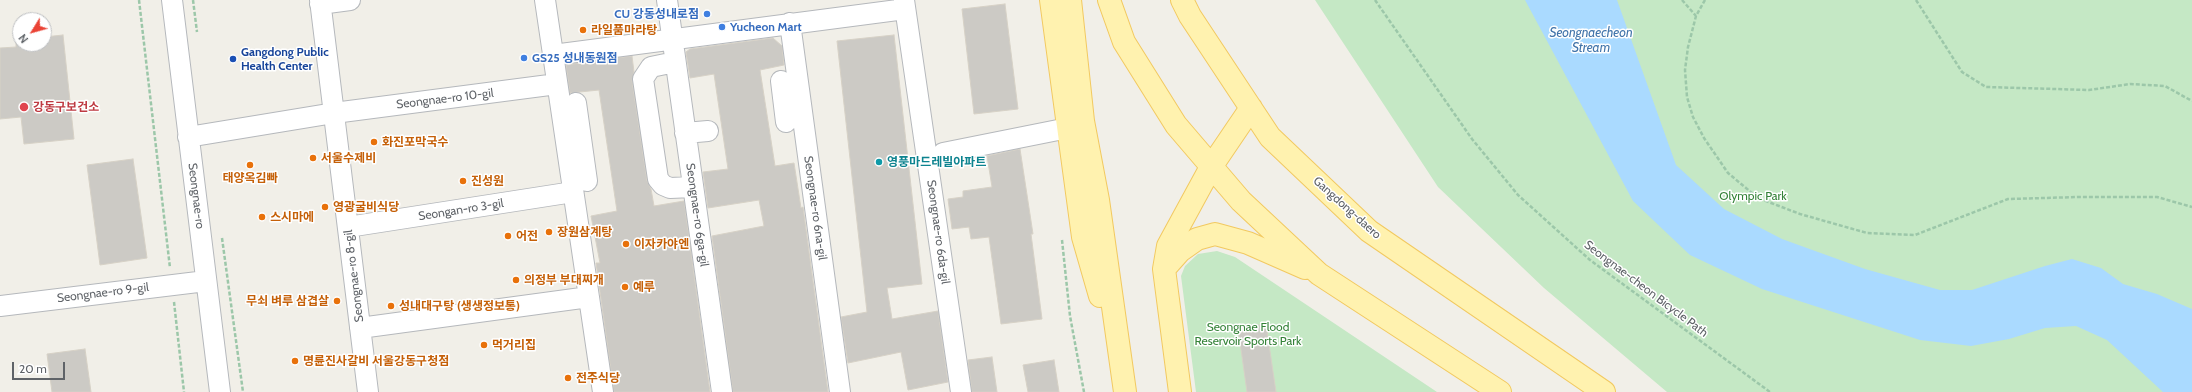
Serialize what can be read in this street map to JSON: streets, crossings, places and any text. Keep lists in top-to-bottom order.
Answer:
{
  "streets": {
    "main road": ["Gangdong-daero"],
    "street": [
      "Seongnae-ro 10-gil",
      "Seongnae-ro",
      "Seongnae-ro 6na-gil",
      "Seongan-ro 3-gil",
      "Seongnae-ro 6ga-gil",
      "Seongnae-ro 6da-gil",
      "Seongnae-ro 8-gil",
      "Seongnae-ro 9-gil"
    ],
    "path": ["Seongnae-cheon Bicycle Path"]
  },
  "crossings": [
    ["Seongnae-ro 10-gil", "Seongnae-ro"],
    ["Seongnae-ro 10-gil", "Seongnae-ro 8-gil"],
    ["Seongnae-ro", "Seongnae-ro 9-gil"],
    ["Seongan-ro 3-gil", "Seongnae-ro 8-gil"]
  ],
  "water": ["Seongnaecheon Stream"],
  "parks": ["Olympic Park", "Seongnae Flood Reservoir Sports Park"],
  "places": [
    "CU 강동성내로점",
    "Yucheon Mart",
    "라일품마라탕",
    "GS25 성내동원점",
    "Gangdong Public Health Center",
    "강동구보건소",
    "화진포막국수",
    "서울수제비",
    "영풍마드레빌아파트",
    "태양옥김빠",
    "진성원",
    "영광굴비식당",
    "스시마에",
    "장원삼계탕",
    "어전",
    "이자카야엔",
    "의정부 부대찌개",
    "예루",
    "무쇠 벼루 삼겹살",
    "성내대구탕 (생생정보통)",
    "먹거리집",
    "명륜진사갈비 서울강동구청점",
    "전주식당"
  ],
  "scale_bar": "20 m",
  "north": "bottom left"
}
